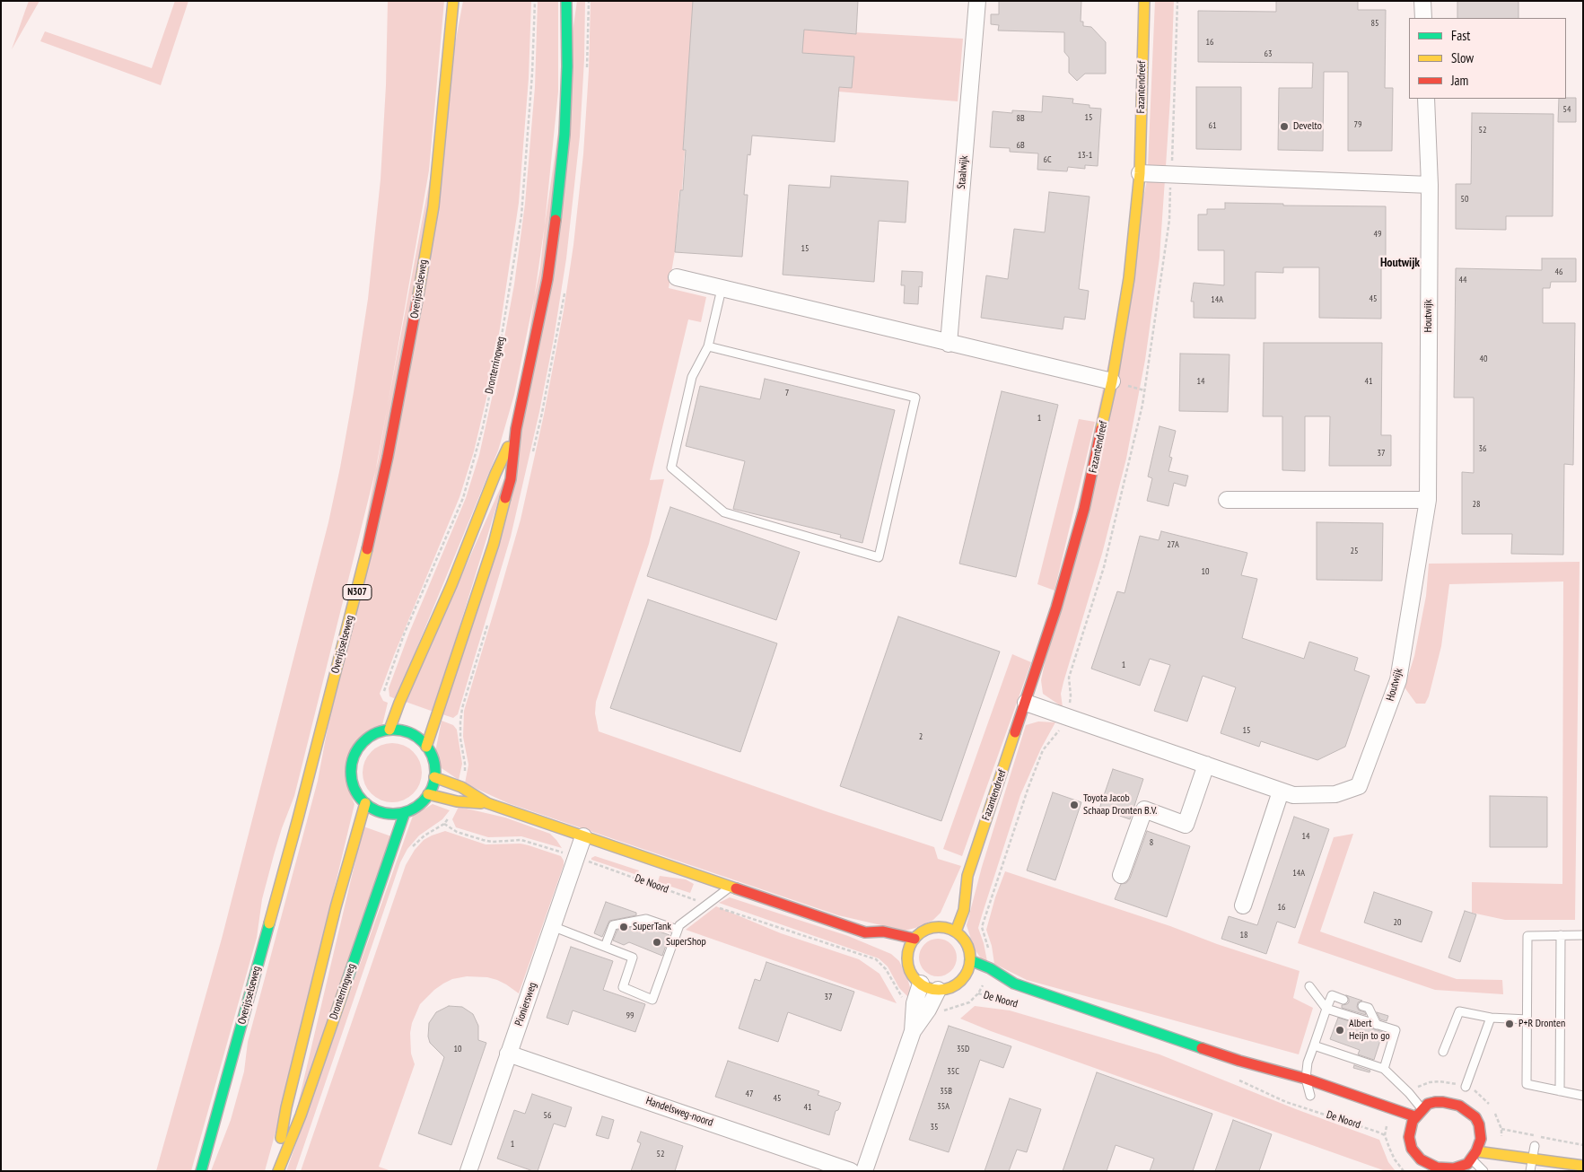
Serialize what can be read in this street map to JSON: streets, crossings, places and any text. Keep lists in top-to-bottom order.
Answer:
{
  "streets": {
    "main road": [
      "Fazantendreef",
      "Overijsselseweg",
      "Dronterringweg",
      "N307",
      "De Noord"
    ],
    "street": [
      "Staalwijk",
      "Houtwijk",
      "Pioniersweg",
      "Handelsweg-noord"
    ]
  },
  "crossings": [
    ["Fazantendreef", "Houtwijk"],
    ["Fazantendreef", "De Noord"],
    ["Dronterringweg", "De Noord"],
    ["De Noord", "Pioniersweg"],
    ["Pioniersweg", "Handelsweg-noord"]
  ],
  "districts": ["Houtwijk"],
  "places": [
    "Develto",
    "Toyota Jacob Schaap Dronten B.V.",
    "SuperTank",
    "SuperShop",
    "P+R Dronten",
    "Albert Heijn to go"
  ],
  "house_numbers": [
    "85",
    "16",
    "63",
    "54",
    "15",
    "8B",
    "79",
    "61",
    "52",
    "6B",
    "13-1",
    "6C",
    "50",
    "49",
    "15",
    "46",
    "44",
    "45",
    "14A",
    "40",
    "14",
    "41",
    "7",
    "1",
    "36",
    "37",
    "28",
    "27A",
    "25",
    "10",
    "1",
    "15",
    "2",
    "14",
    "8",
    "14A",
    "16",
    "20",
    "18",
    "37",
    "99",
    "10",
    "35D",
    "35C",
    "35B",
    "47",
    "45",
    "35A",
    "41",
    "56",
    "35",
    "1",
    "52"
  ],
  "legend": ["Fast", "Slow", "Jam"]
}
